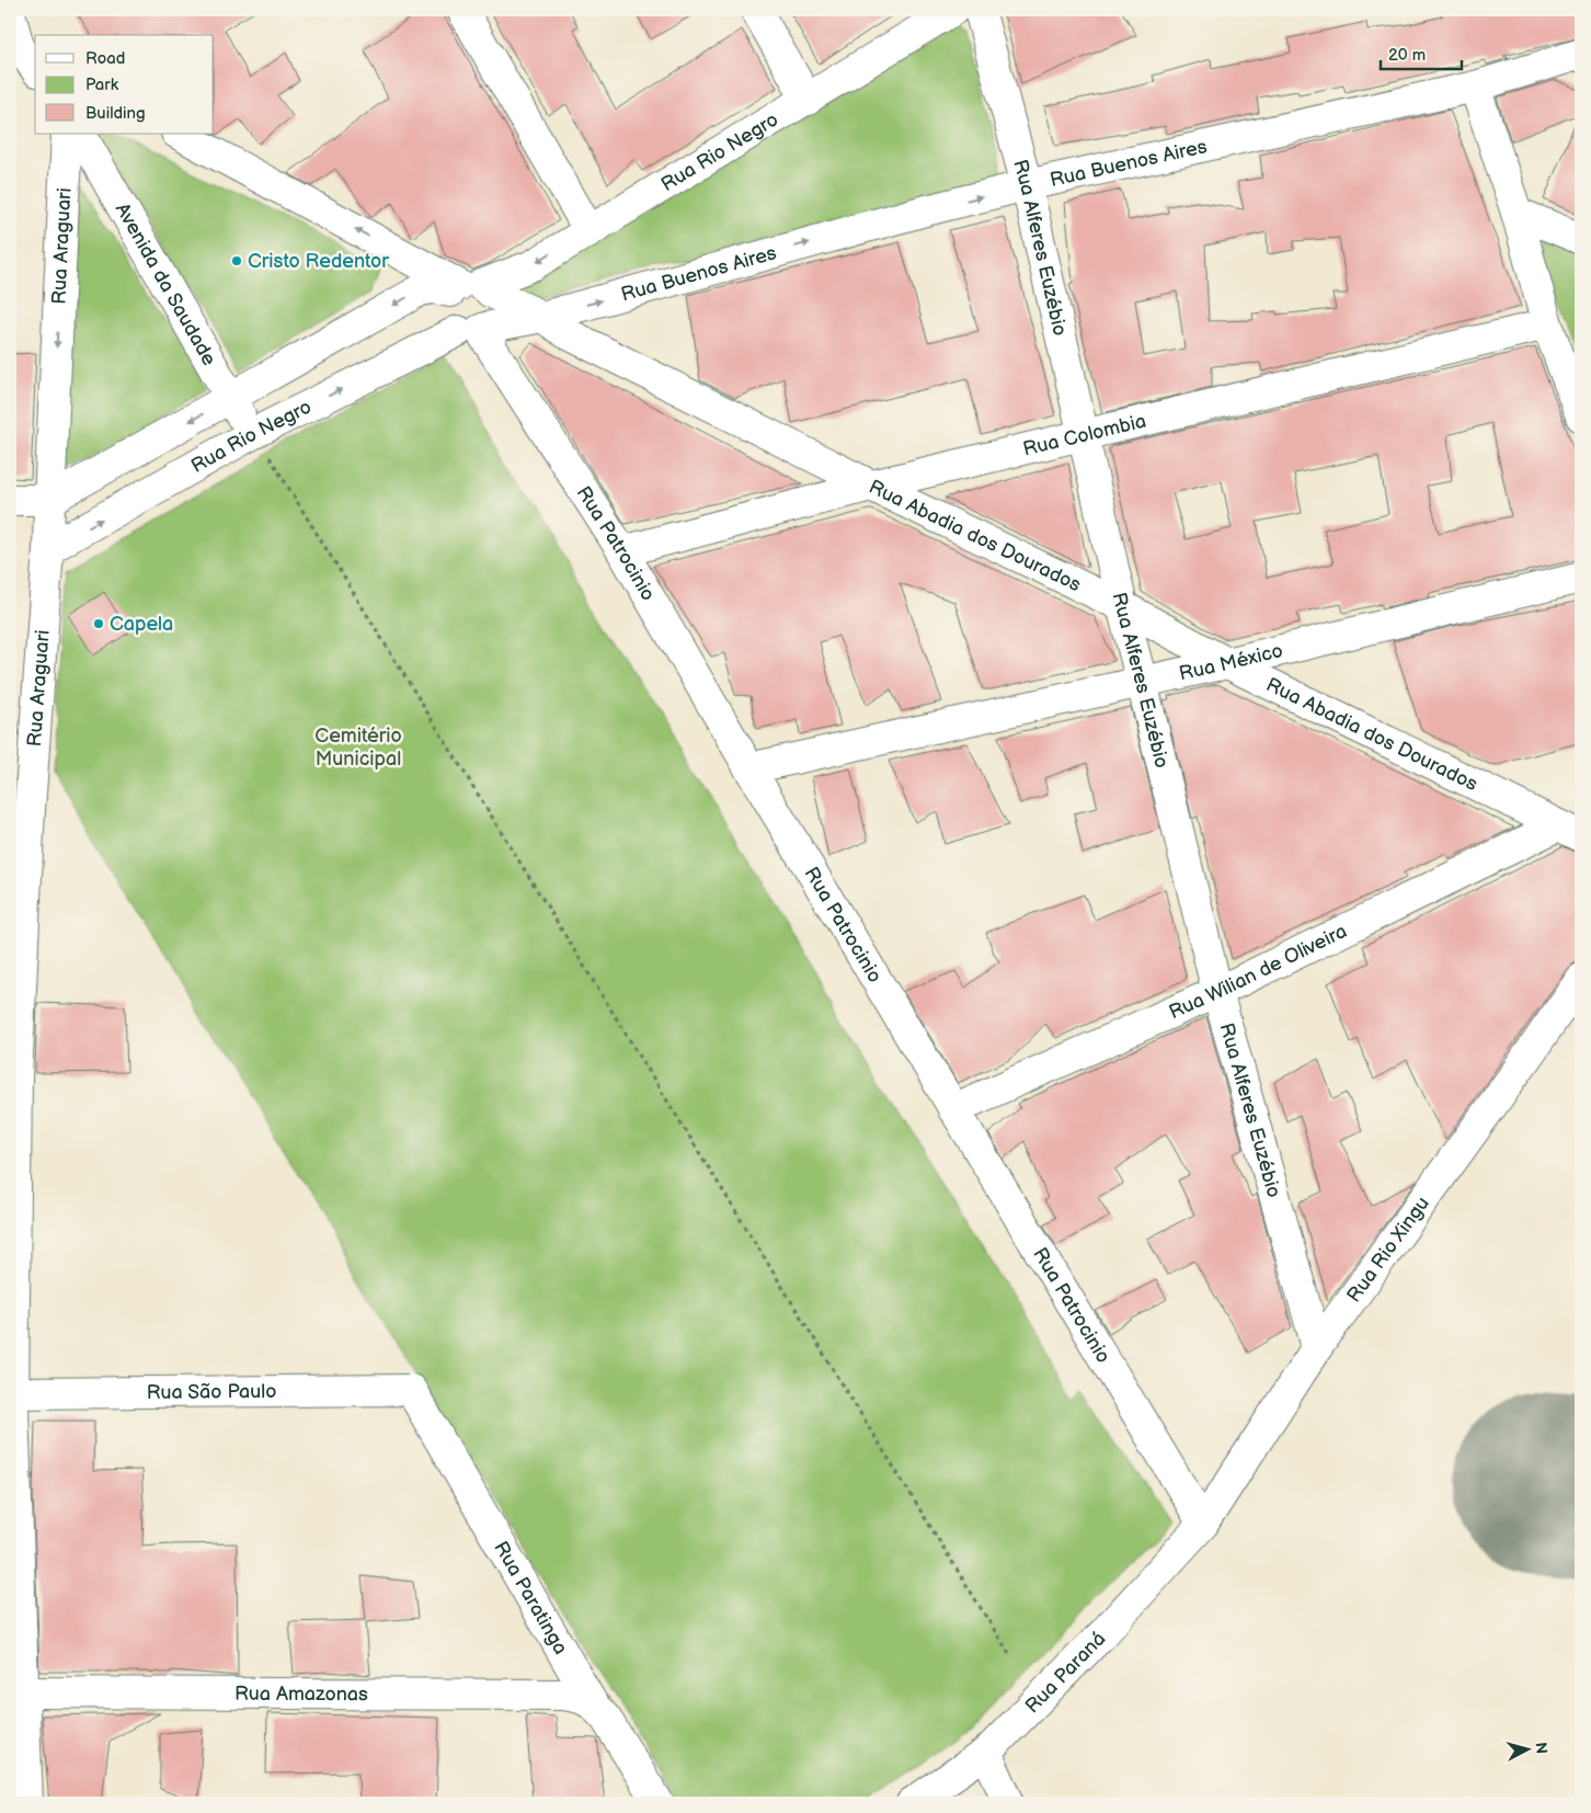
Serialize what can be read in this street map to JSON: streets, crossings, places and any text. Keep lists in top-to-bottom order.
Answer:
{
  "streets": {
    "street": [
      "Rua Rio Negro",
      "Rua Buenos Aires",
      "Rua Araguari",
      "Rua Alferes Euzébio",
      "Avenida da Saudade",
      "Rua Colombia",
      "Rua Abadia dos Dourados",
      "Rua Patrocinio",
      "Rua México",
      "Rua Wilian de Oliveira",
      "Rua Rio Xingu",
      "Rua São Paulo",
      "Rua Paratinga",
      "Rua Paraná",
      "Rua Amazonas"
    ]
  },
  "crossings": [
    ["Rua Rio Negro", "Rua Buenos Aires"],
    ["Rua Rio Negro", "Rua Araguari"],
    ["Rua Rio Negro", "Avenida da Saudade"],
    ["Rua Rio Negro", "Rua Abadia dos Dourados"],
    ["Rua Rio Negro", "Rua Patrocinio"],
    ["Rua Buenos Aires", "Rua Alferes Euzébio"],
    ["Rua Buenos Aires", "Rua Abadia dos Dourados"],
    ["Rua Buenos Aires", "Rua Patrocinio"],
    ["Rua Araguari", "Rua São Paulo"],
    ["Rua Araguari", "Rua Amazonas"],
    ["Rua Alferes Euzébio", "Rua Colombia"],
    ["Rua Alferes Euzébio", "Rua Abadia dos Dourados"],
    ["Rua Alferes Euzébio", "Rua México"],
    ["Rua Alferes Euzébio", "Rua Wilian de Oliveira"],
    ["Rua Alferes Euzébio", "Rua Rio Xingu"],
    ["Rua Colombia", "Rua Abadia dos Dourados"],
    ["Rua Colombia", "Rua Patrocinio"],
    ["Rua Abadia dos Dourados", "Rua Patrocinio"],
    ["Rua Abadia dos Dourados", "Rua México"],
    ["Rua Abadia dos Dourados", "Rua Wilian de Oliveira"],
    ["Rua Patrocinio", "Rua México"],
    ["Rua Patrocinio", "Rua Wilian de Oliveira"],
    ["Rua Patrocinio", "Rua Rio Xingu"],
    ["Rua Patrocinio", "Rua Paraná"],
    ["Rua Rio Xingu", "Rua Paraná"],
    ["Rua São Paulo", "Rua Paratinga"],
    ["Rua Paratinga", "Rua Amazonas"]
  ],
  "one_way": ["Rua Buenos Aires"],
  "parks": ["Cemitério Municipal"],
  "places": ["Cristo Redentor", "Capela"],
  "legend": ["Road", "Park", "Building"],
  "scale_bar": "20 m",
  "north": "right"
}
